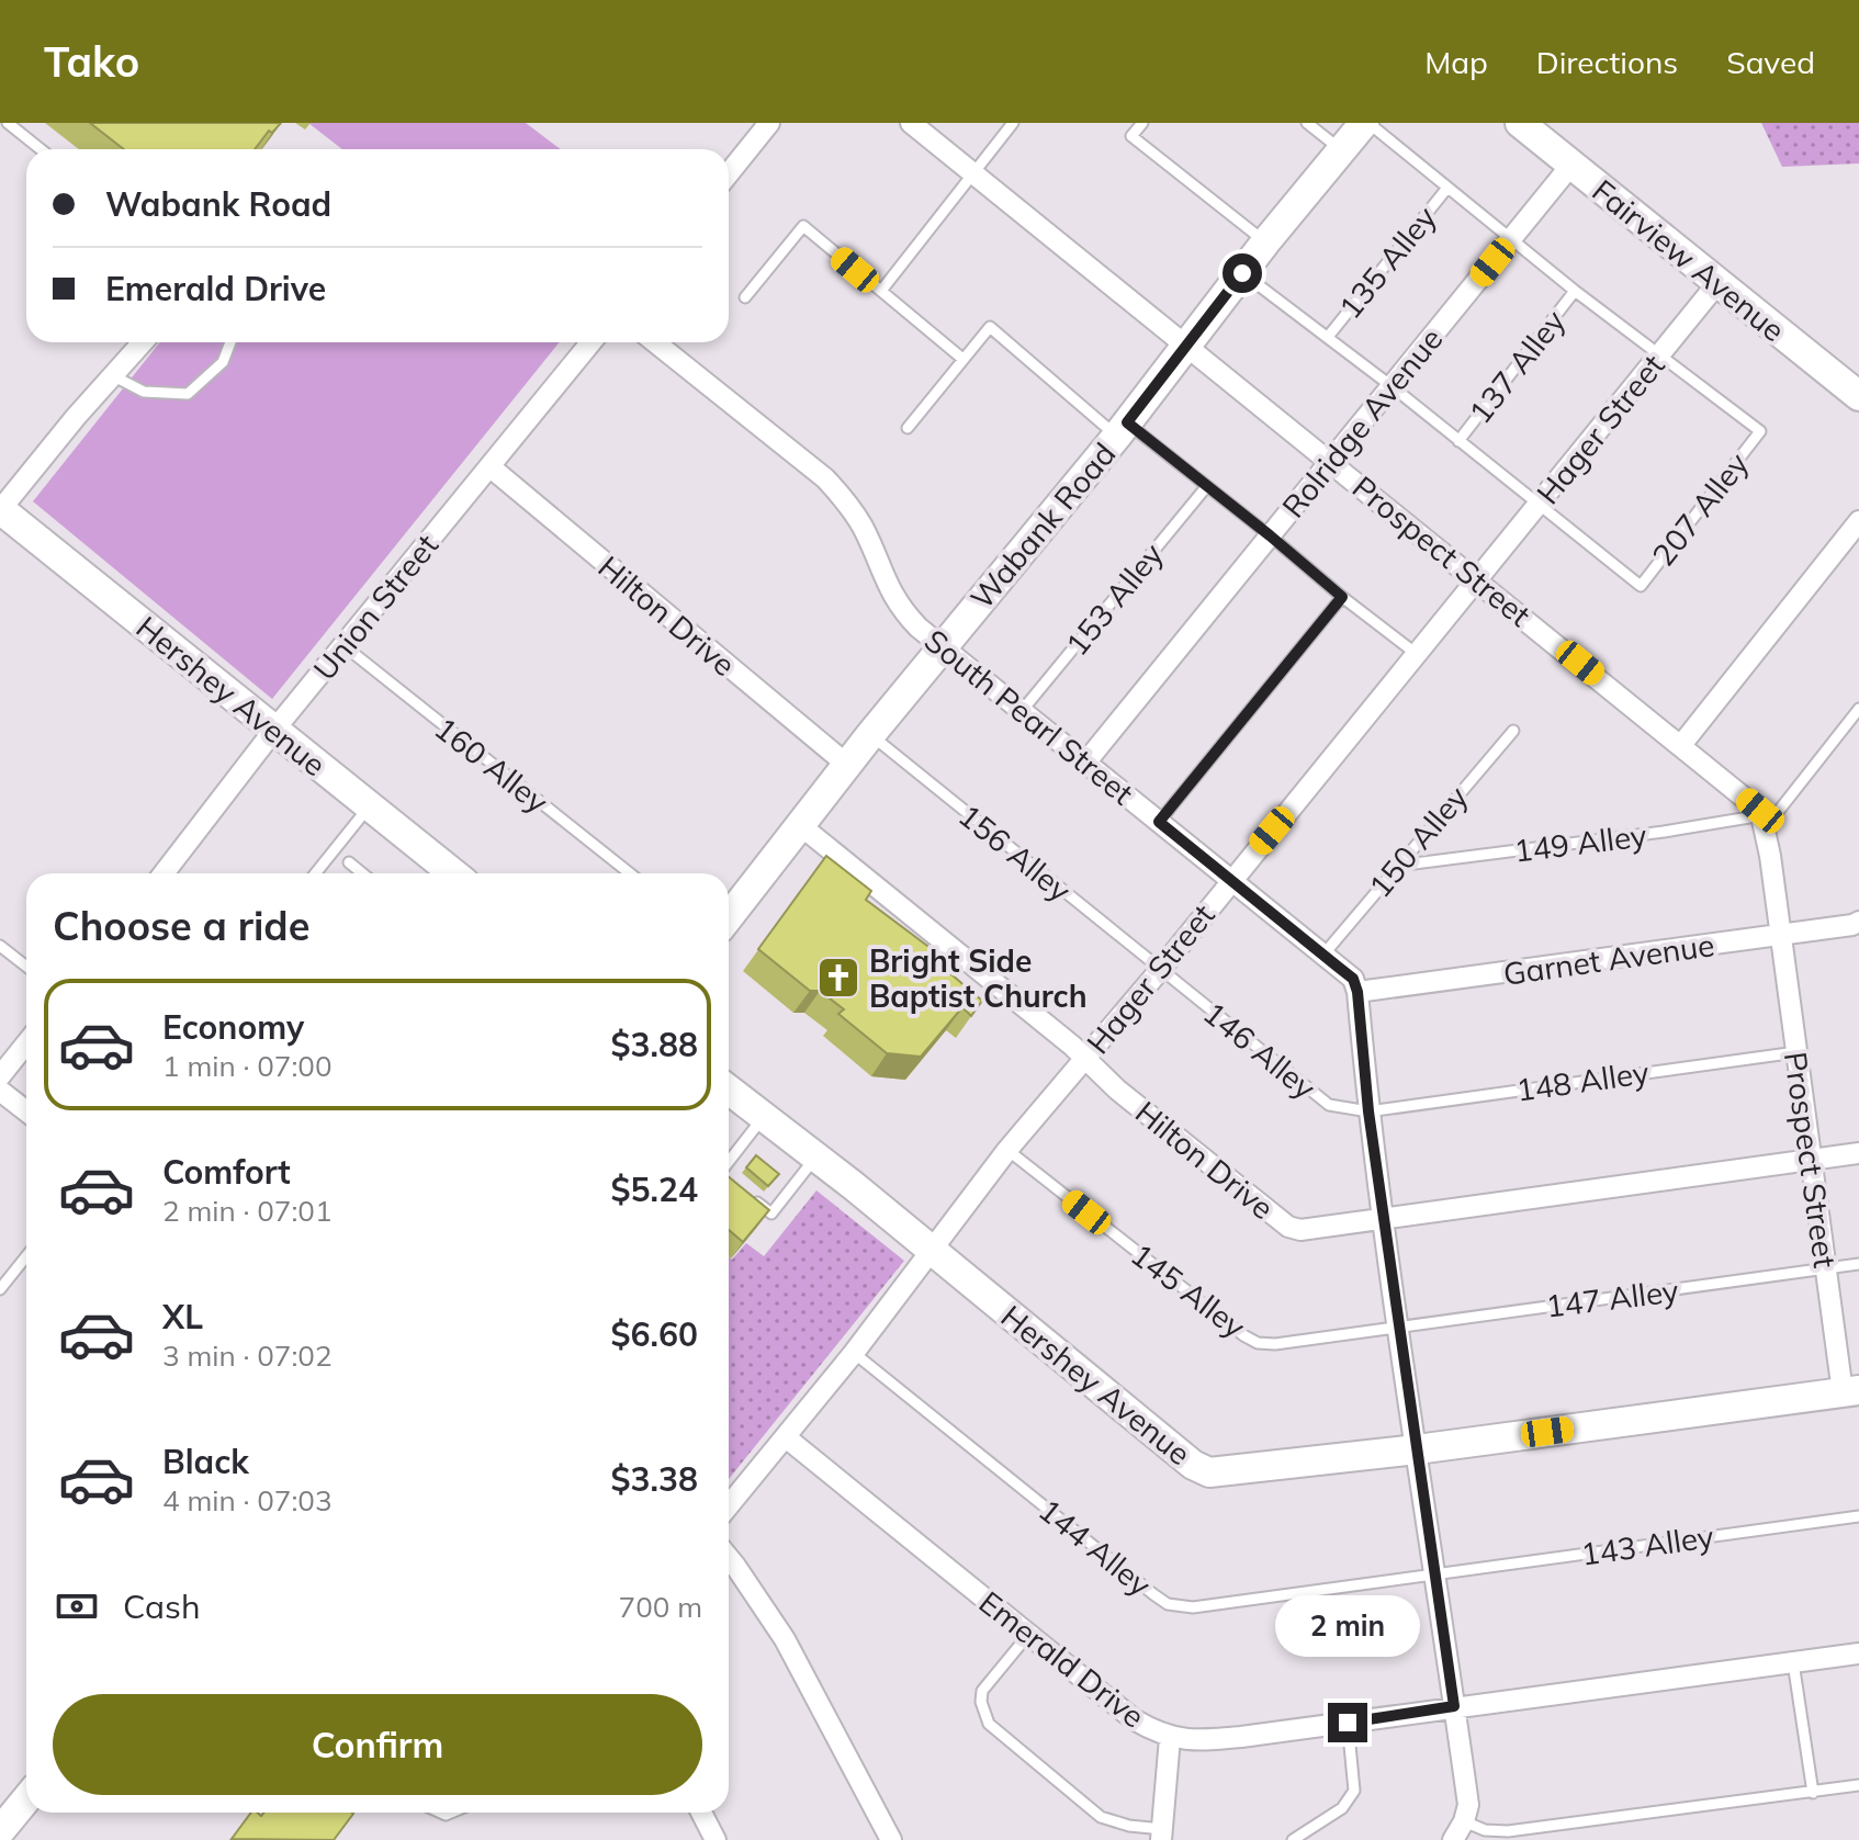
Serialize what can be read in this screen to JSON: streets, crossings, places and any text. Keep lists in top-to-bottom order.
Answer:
{
  "streets": {
    "main road": ["Fairview Avenue", "Wabank Road", "Hershey Avenue"],
    "street": [
      "Rolridge Avenue",
      "Hager Street",
      "Prospect Street",
      "Union Street",
      "Hilton Drive",
      "South Pearl Street",
      "Garnet Avenue",
      "Emerald Drive"
    ],
    "lane": [
      "135 Alley",
      "137 Alley",
      "207 Alley",
      "153 Alley",
      "160 Alley",
      "150 Alley",
      "149 Alley",
      "156 Alley",
      "146 Alley",
      "148 Alley",
      "145 Alley",
      "147 Alley",
      "143 Alley",
      "144 Alley"
    ]
  },
  "crossings": [
    ["Fairview Avenue", "Rolridge Avenue"],
    ["Fairview Avenue", "Hager Street"],
    ["Rolridge Avenue", "Prospect Street"],
    ["Rolridge Avenue", "South Pearl Street"],
    ["Hager Street", "207 Alley"],
    ["Hager Street", "Prospect Street"],
    ["Hager Street", "Hilton Drive"],
    ["Hager Street", "Hershey Avenue"],
    ["Hager Street", "South Pearl Street"],
    ["Hager Street", "156 Alley"],
    ["Hager Street", "146 Alley"],
    ["Hager Street", "145 Alley"],
    ["Hager Street", "144 Alley"],
    ["Hager Street", "Emerald Drive"],
    ["Wabank Road", "Prospect Street"],
    ["Wabank Road", "Hilton Drive"],
    ["Wabank Road", "South Pearl Street"],
    ["Wabank Road", "156 Alley"],
    ["Prospect Street", "Hilton Drive"],
    ["Prospect Street", "Hershey Avenue"],
    ["Prospect Street", "149 Alley"],
    ["Prospect Street", "Garnet Avenue"],
    ["Prospect Street", "148 Alley"],
    ["Prospect Street", "147 Alley"],
    ["153 Alley", "South Pearl Street"],
    ["Union Street", "Hilton Drive"],
    ["Union Street", "Hershey Avenue"],
    ["Union Street", "160 Alley"],
    ["South Pearl Street", "150 Alley"],
    ["South Pearl Street", "Garnet Avenue"],
    ["150 Alley", "149 Alley"],
    ["156 Alley", "146 Alley"],
    ["146 Alley", "148 Alley"],
    ["145 Alley", "147 Alley"],
    ["143 Alley", "144 Alley"]
  ],
  "places": {
    "church": ["Bright Side Baptist Church"]
  },
  "page": {
    "header": "Tako",
    "nav": ["Map", "Directions", "Saved"],
    "banner": ["Wabank Road", "Emerald Drive"],
    "heading": "Choose a ride",
    "list": [
      {
        "name": "Economy",
        "note": "1 min · 07:00",
        "value": "$3.88"
      },
      {
        "name": "Comfort",
        "note": "2 min · 07:01",
        "value": "$5.24"
      },
      {
        "name": "XL",
        "note": "3 min · 07:02",
        "value": "$6.60"
      },
      {
        "name": "Black",
        "note": "4 min · 07:03",
        "value": "$3.38"
      }
    ],
    "pay": ["Cash", "700 m"],
    "bubble": "2 min",
    "buttons": "Confirm"
  }
}
